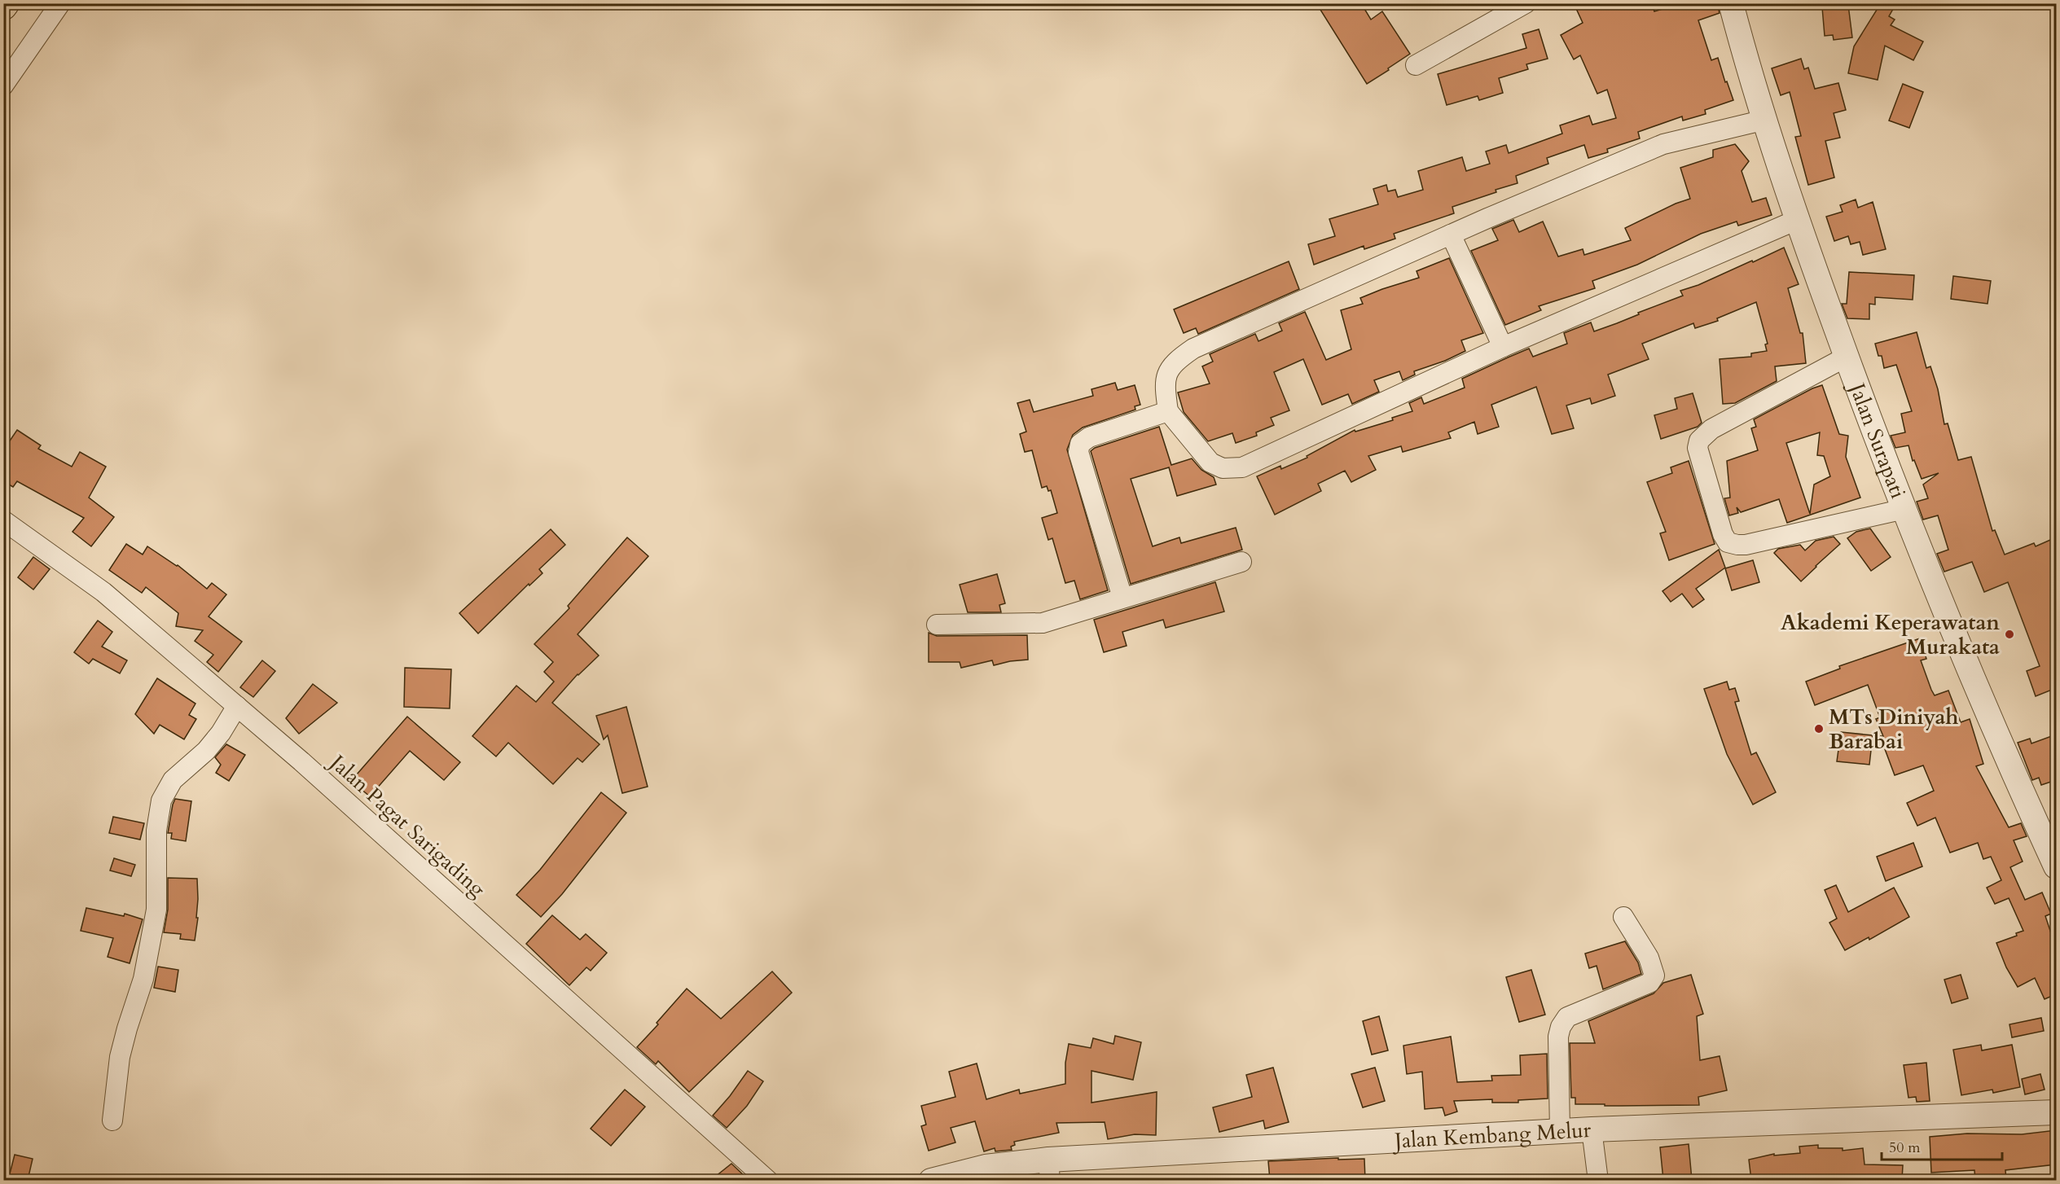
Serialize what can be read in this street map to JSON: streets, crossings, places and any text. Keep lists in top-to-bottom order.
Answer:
{
  "streets": {
    "street": ["Jalan Surapati", "Jalan Pagat Sarigading", "Jalan Kembang Melur"]
  },
  "places": ["Akademi Keperawatan Murakata", "MTs Diniyah Barabai"],
  "scale_bar": "50 m"
}
